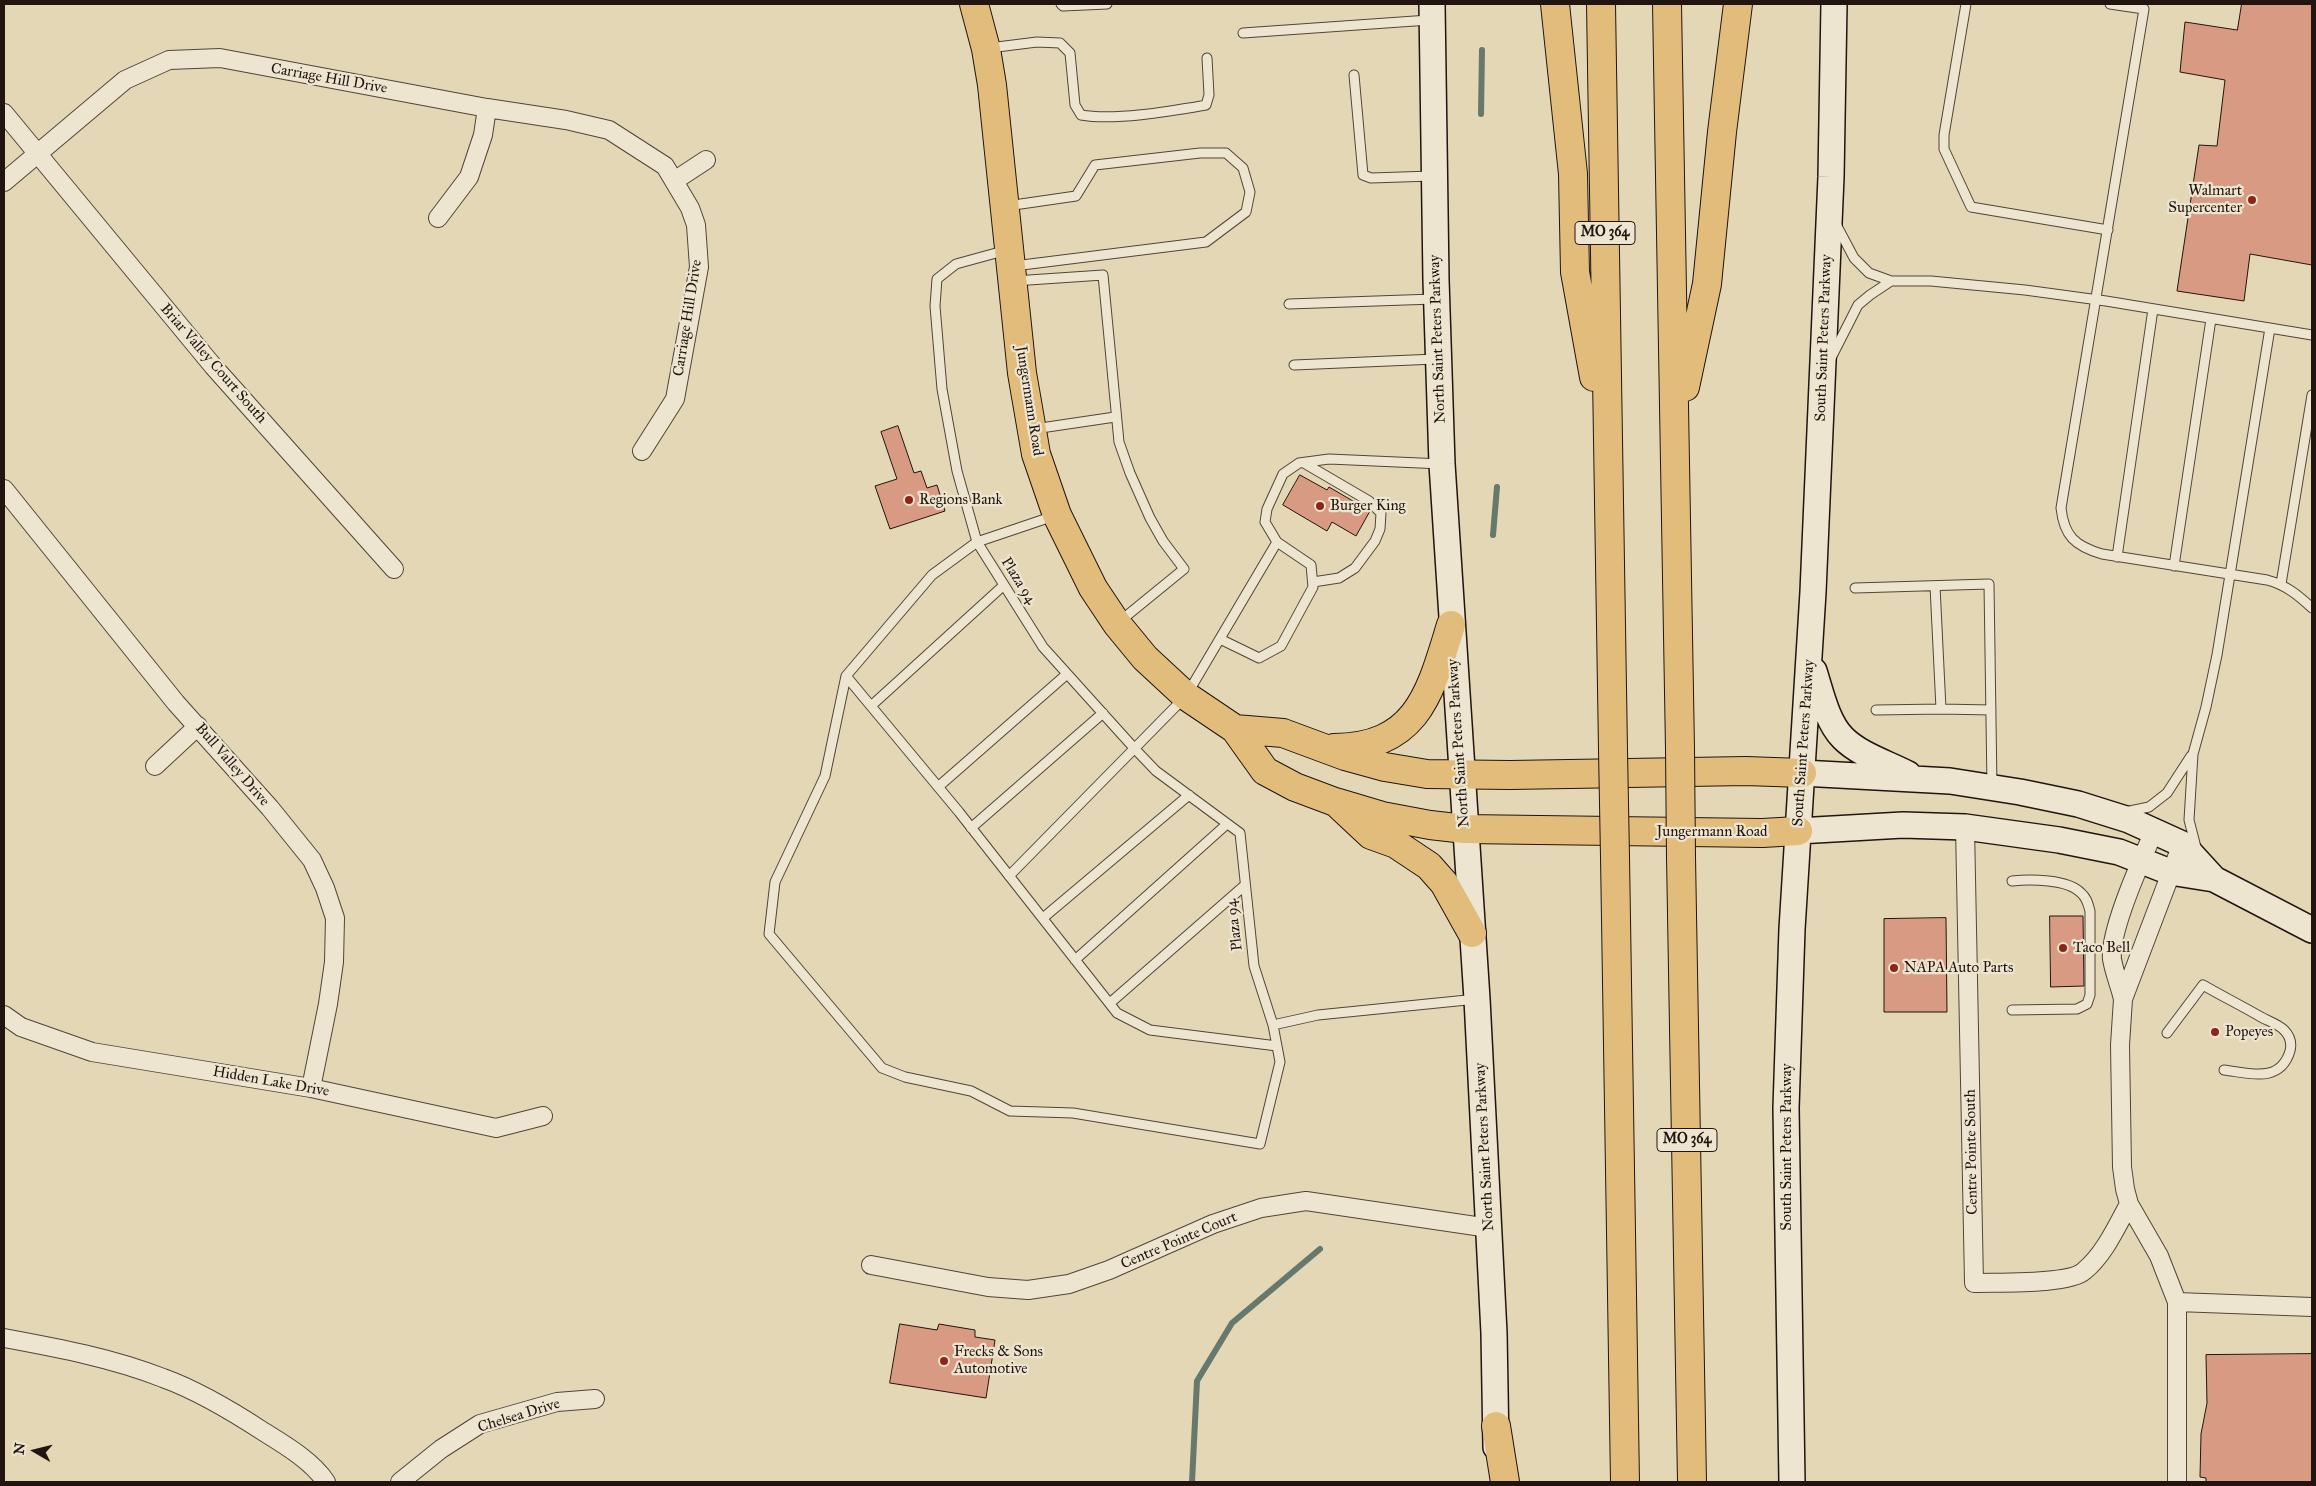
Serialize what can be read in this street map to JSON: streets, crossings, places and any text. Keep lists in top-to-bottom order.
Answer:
{
  "streets": {
    "main road": [
      "MO 364",
      "South Saint Peters Parkway",
      "North Saint Peters Parkway",
      "Jungermann Road"
    ],
    "street": [
      "Carriage Hill Drive",
      "Briar Valley Court South",
      "Bull Valley Drive",
      "Hidden Lake Drive",
      "Centre Pointe South",
      "Centre Pointe Court",
      "Chelsea Drive"
    ],
    "lane": ["Plaza 94"]
  },
  "crossings": [
    ["Carriage Hill Drive", "Briar Valley Court South"],
    ["South Saint Peters Parkway", "Jungermann Road"],
    ["North Saint Peters Parkway", "Jungermann Road"],
    ["North Saint Peters Parkway", "Centre Pointe Court"],
    ["Jungermann Road", "Plaza 94"],
    ["Jungermann Road", "Centre Pointe South"],
    ["Bull Valley Drive", "Hidden Lake Drive"]
  ],
  "places": [
    "Walmart Supercenter",
    "Regions Bank",
    "Burger King",
    "Taco Bell",
    "NAPA Auto Parts",
    "Popeyes",
    "Frecks & Sons Automotive"
  ],
  "north": "left"
}
